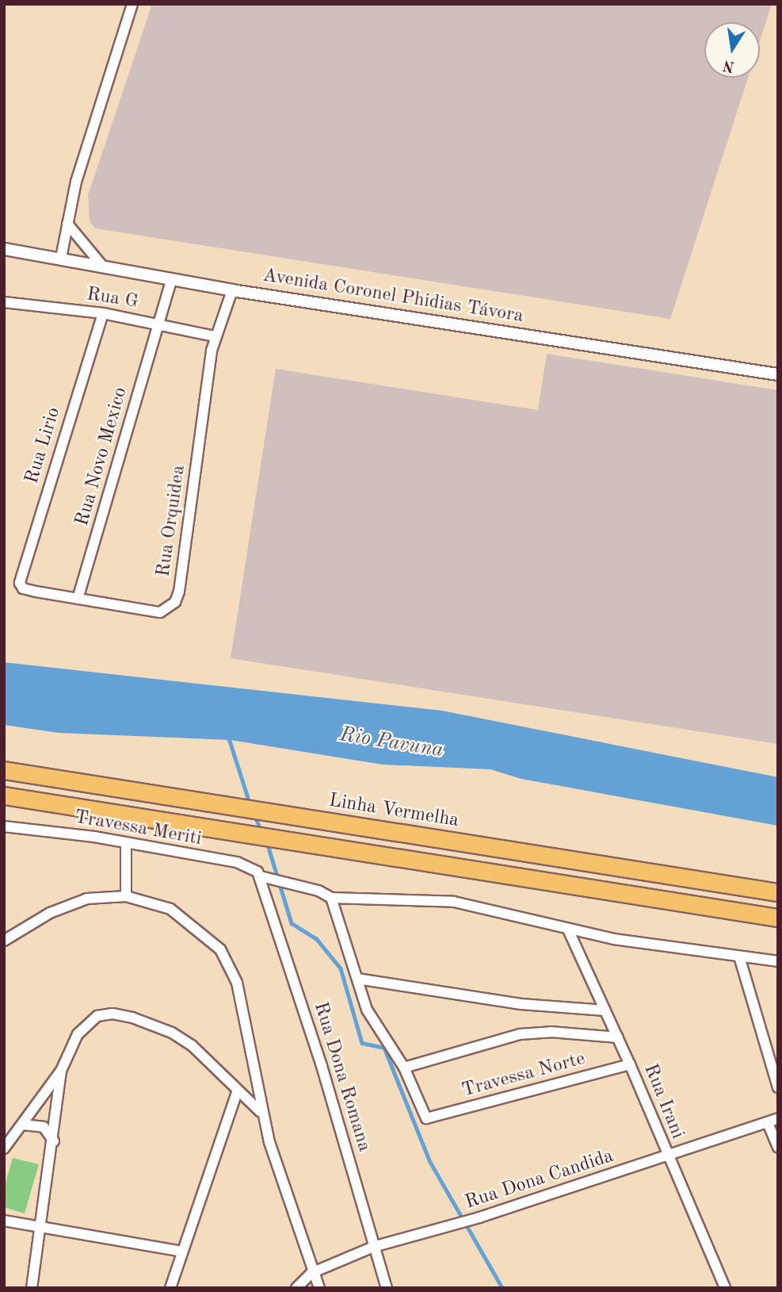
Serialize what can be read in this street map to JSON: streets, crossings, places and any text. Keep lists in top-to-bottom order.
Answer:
{
  "streets": {
    "highway": ["Linha Vermelha"],
    "street": [
      "Avenida Coronel Phidias Távora",
      "Rua G",
      "Rua Lirio",
      "Rua Novo Mexico",
      "Rua Orquidea",
      "Travessa Meriti",
      "Travessa Norte",
      "Rua Dona Romana",
      "Rua Irani",
      "Rua Dona Candida"
    ]
  },
  "crossings": [
    ["Avenida Coronel Phidias Távora", "Rua Orquidea"],
    ["Rua G", "Rua Lirio"],
    ["Rua G", "Rua Novo Mexico"],
    ["Rua G", "Rua Orquidea"],
    ["Rua Lirio", "Rua Orquidea"],
    ["Rua Novo Mexico", "Rua Orquidea"],
    ["Travessa Meriti", "Rua Dona Romana"],
    ["Travessa Meriti", "Rua Irani"],
    ["Travessa Norte", "Rua Irani"],
    ["Rua Dona Romana", "Rua Dona Candida"],
    ["Rua Irani", "Rua Dona Candida"]
  ],
  "water": ["Rio Pavuna"],
  "north": "bottom"
}
